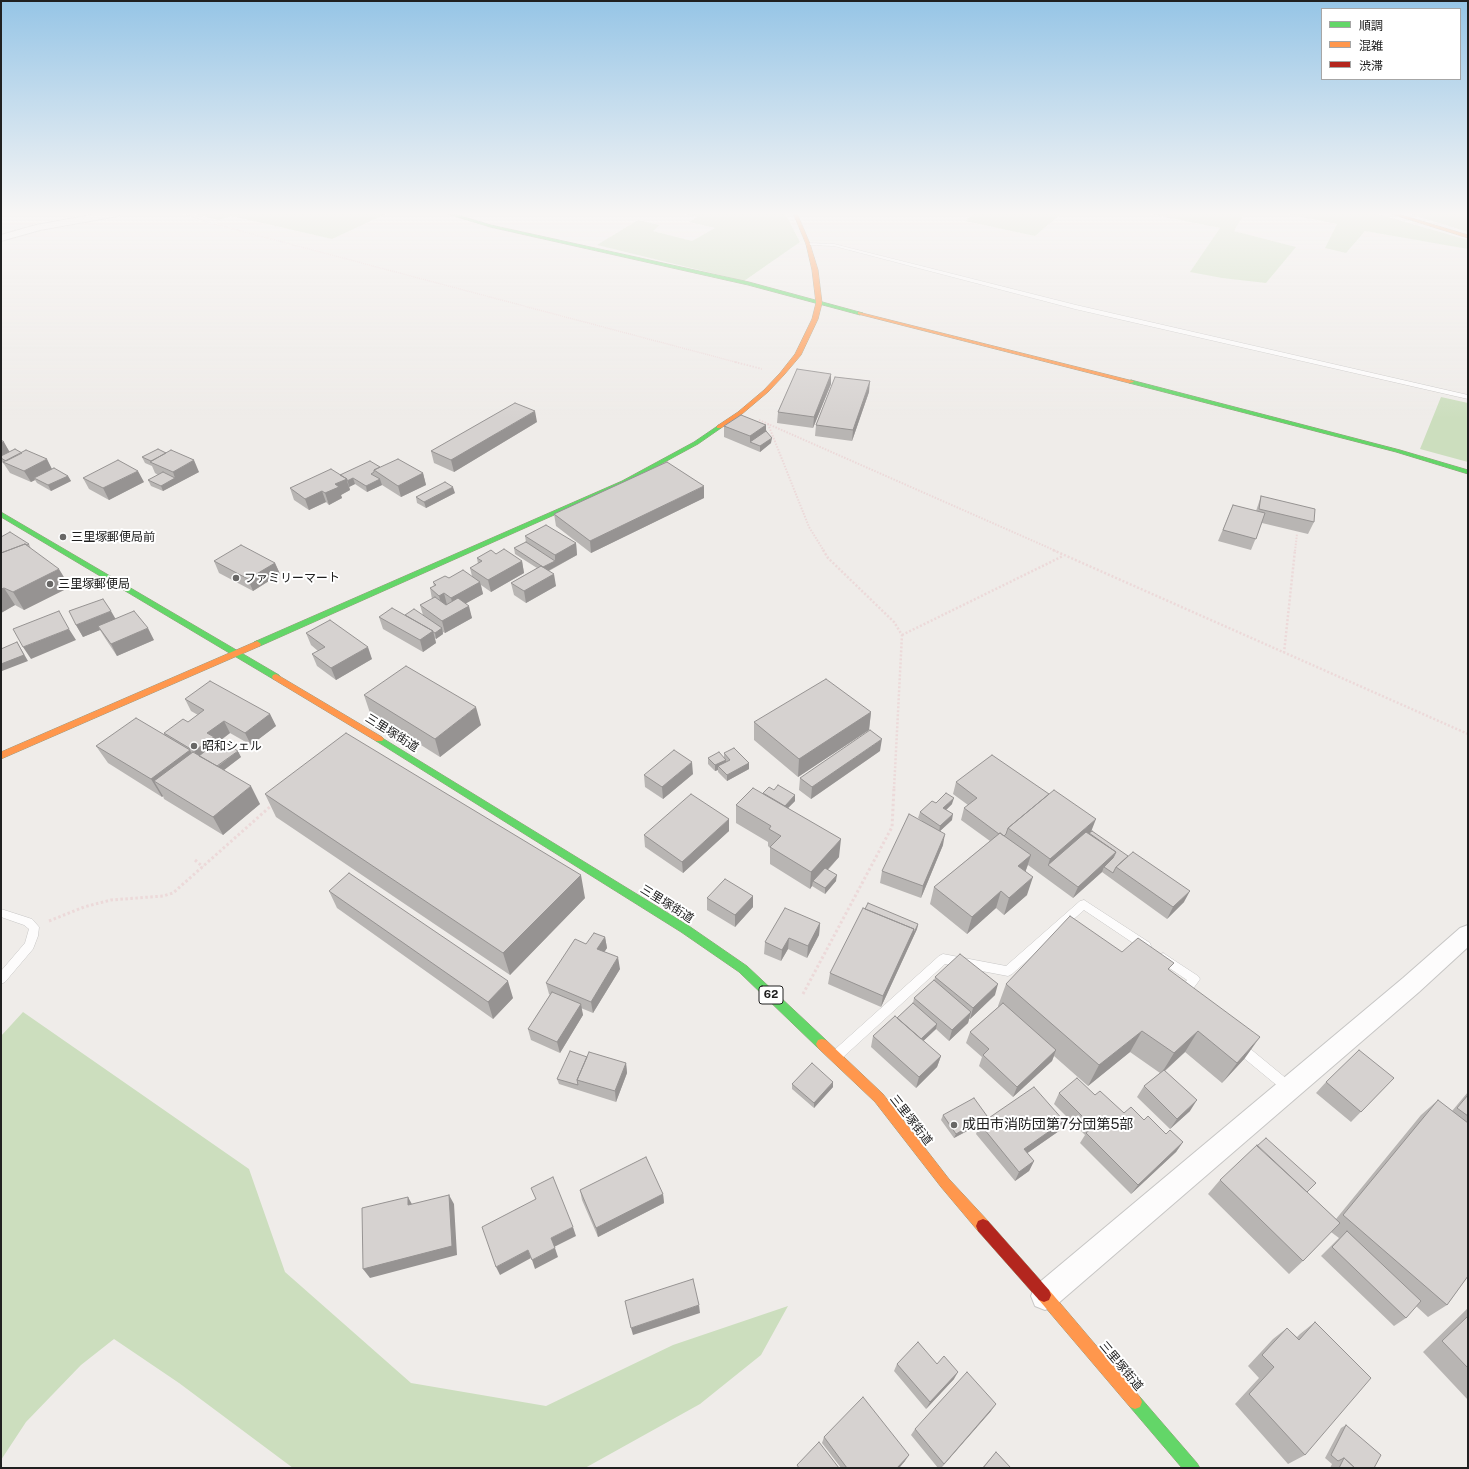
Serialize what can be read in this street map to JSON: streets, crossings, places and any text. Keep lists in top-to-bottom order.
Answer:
{
  "streets": {
    "street": ["三里塚街道", "62"]
  },
  "places": [
    "三里塚郵便局前",
    "ファミリーマート",
    "三里塚郵便局",
    "昭和シェル",
    "成田市消防団第7分団第5部"
  ],
  "legend": ["順調", "混雑", "渋滞"]
}
